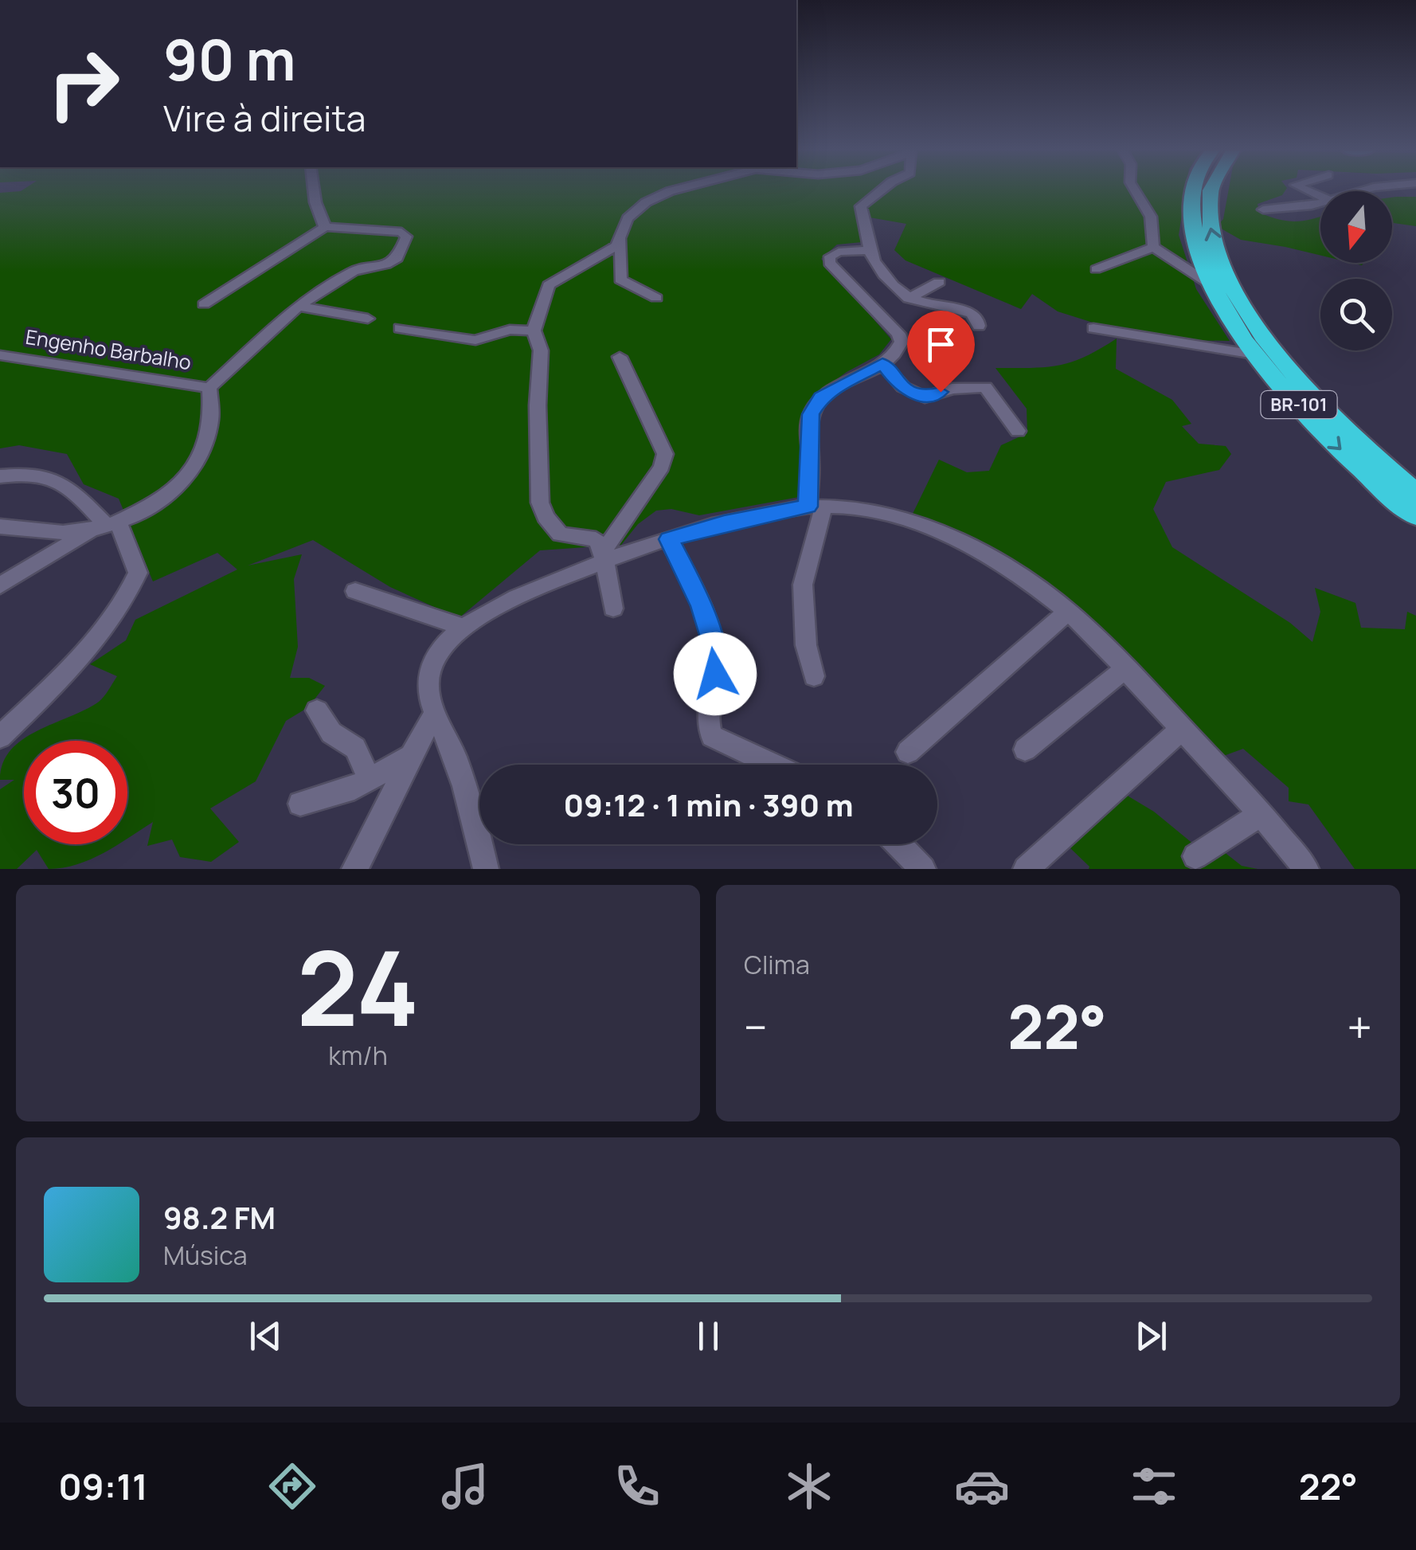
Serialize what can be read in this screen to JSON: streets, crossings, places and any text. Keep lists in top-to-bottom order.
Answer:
{
  "streets": {
    "highway": ["BR-101"],
    "street": ["Engenho Barbalho"]
  },
  "north": "bottom",
  "page": {
    "turn": ["90 m", "Vire à direita"],
    "limit": "30",
    "trip": "09:12 · 1 min · 390 m",
    "tile": [
      ["24", "km/h"],
      "Clima"
    ],
    "heat": ["−", "22°", "+"],
    "song": ["98.2 FM", "Música"],
    "tabs": ["09:11", "22°"]
  }
}
